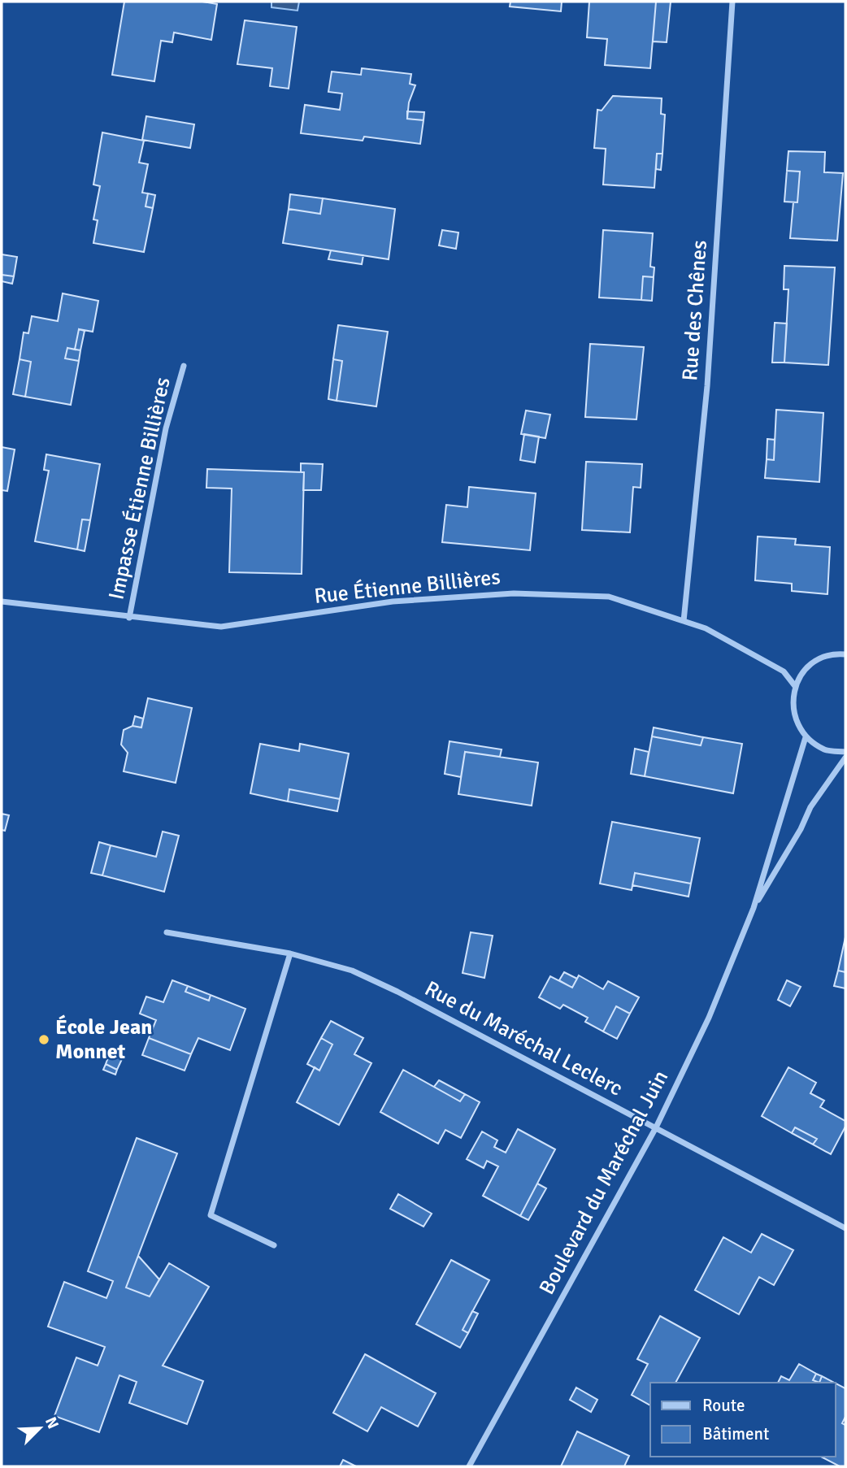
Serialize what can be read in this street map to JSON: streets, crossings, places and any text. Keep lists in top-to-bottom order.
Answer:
{
  "streets": {
    "street": [
      "Rue des Chênes",
      "Impasse Étienne Billières",
      "Rue Étienne Billières",
      "Rue du Maréchal Leclerc",
      "Boulevard du Maréchal Juin"
    ]
  },
  "crossings": [
    ["Rue des Chênes", "Rue Étienne Billières"],
    ["Impasse Étienne Billières", "Rue Étienne Billières"],
    ["Rue du Maréchal Leclerc", "Boulevard du Maréchal Juin"]
  ],
  "places": ["École Jean Monnet"],
  "legend": ["Route", "Bâtiment"],
  "north": "top right"
}
